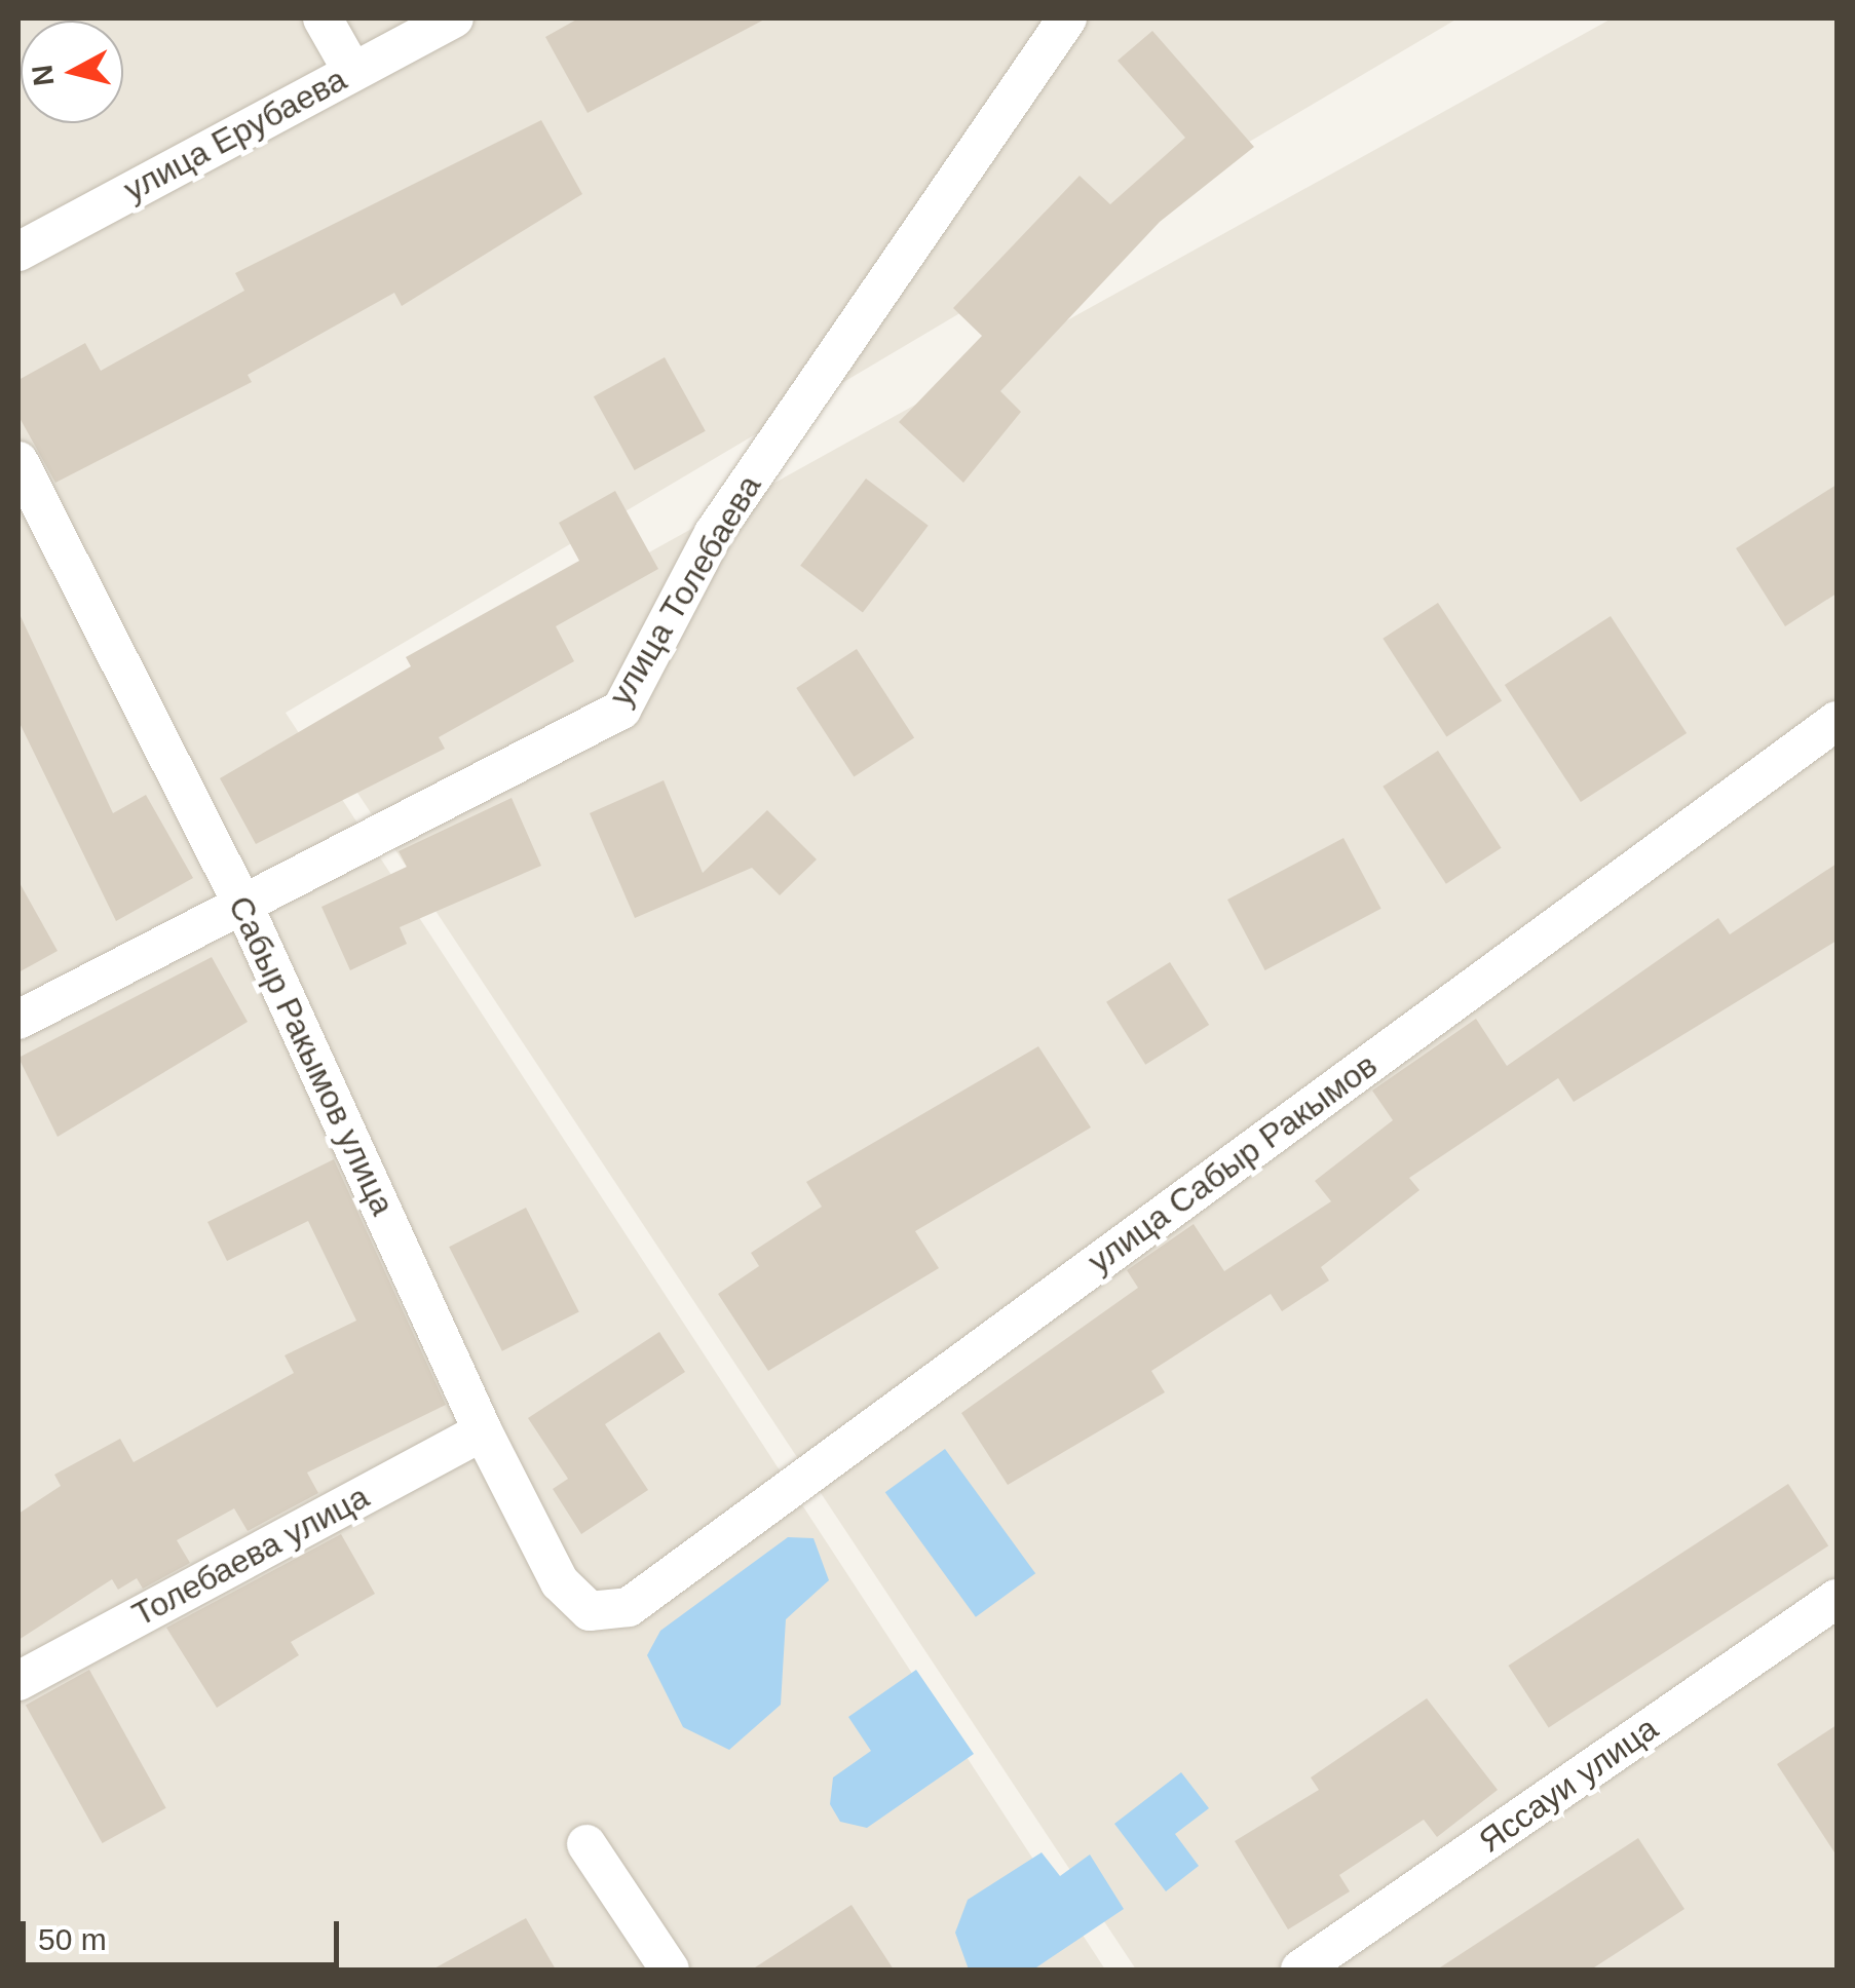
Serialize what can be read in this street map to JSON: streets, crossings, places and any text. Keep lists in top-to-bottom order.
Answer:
{
  "streets": {
    "street": [
      "улица Ерубаева",
      "улица Толебаева",
      "Сабыр Ракымов улица",
      "улица Сабыр Ракымов",
      "Толебаева улица",
      "Яссауи улица"
    ]
  },
  "crossings": [
    ["улица Толебаева", "Сабыр Ракымов улица"],
    ["Сабыр Ракымов улица", "улица Сабыр Ракымов"],
    ["Сабыр Ракымов улица", "Толебаева улица"]
  ],
  "scale_bar": "50 m",
  "north": "left"
}
